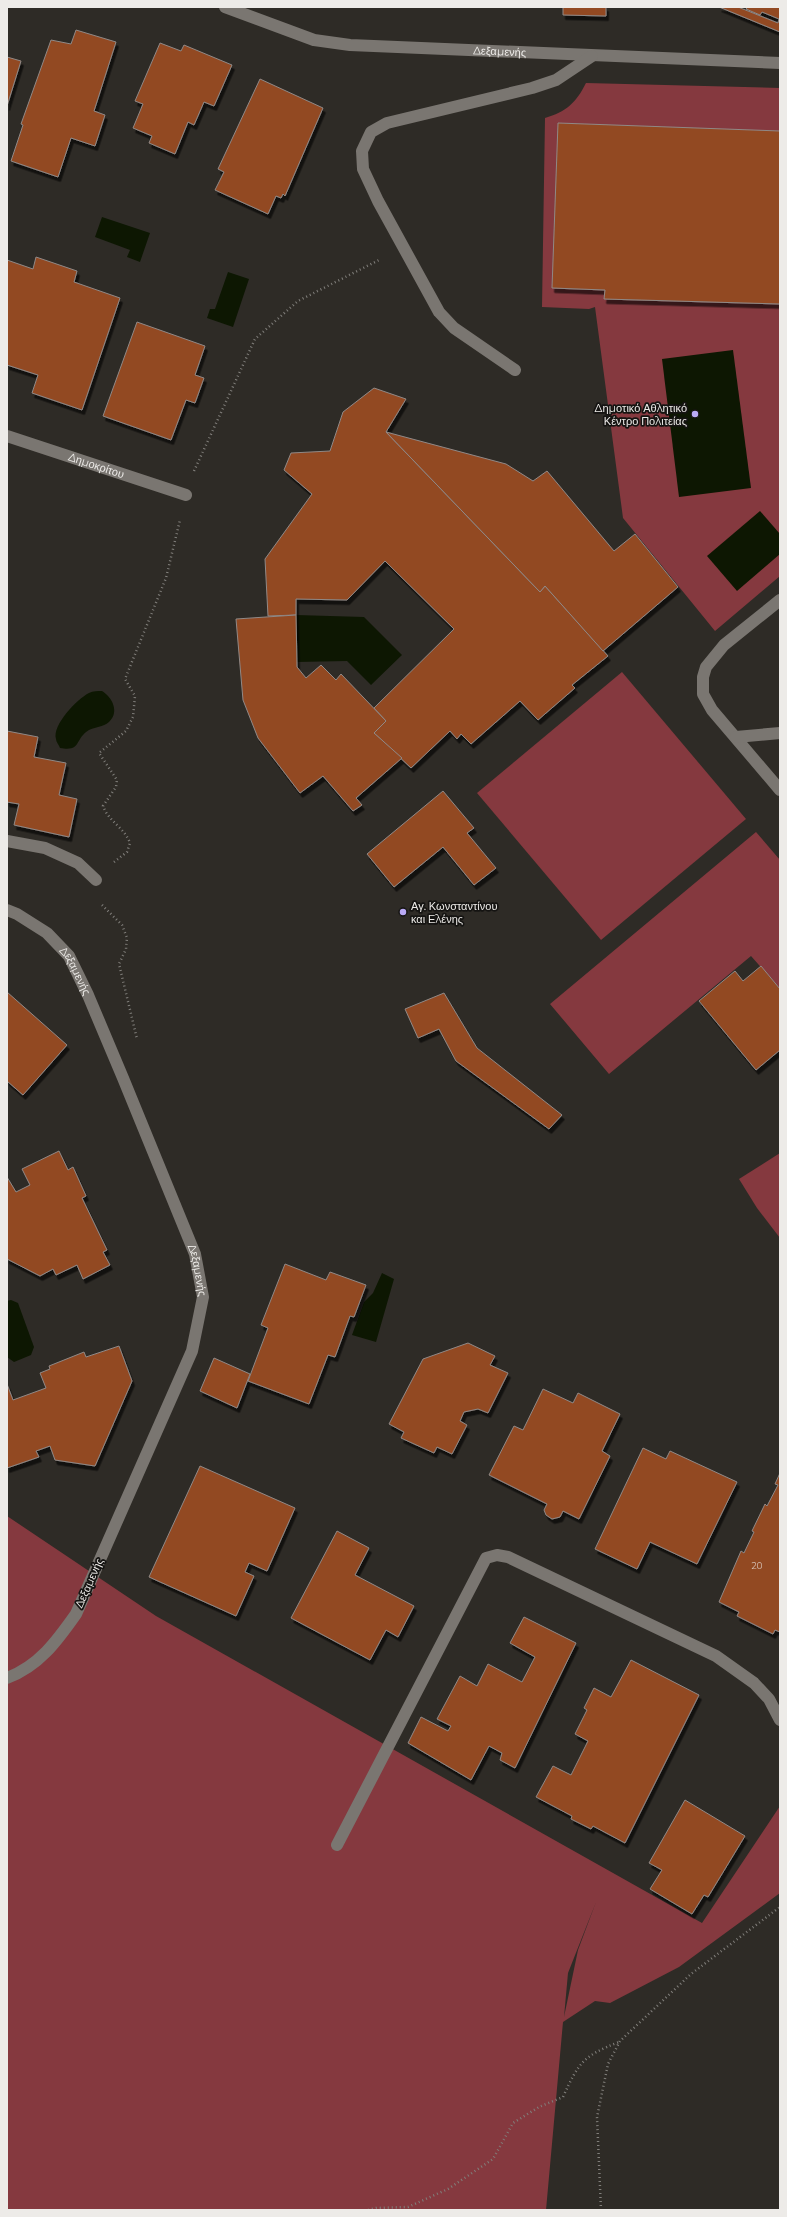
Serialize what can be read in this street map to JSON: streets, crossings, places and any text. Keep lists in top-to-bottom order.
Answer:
{
  "streets": {
    "street": ["Δεξαμενής", "Δημοκρίτου"]
  },
  "places": ["Δημοτικό Αθλητικό Κέντρο Πολιτείας", "Αγ. Κωνσταντίνου και Ελένης"],
  "house_numbers": ["20"]
}
